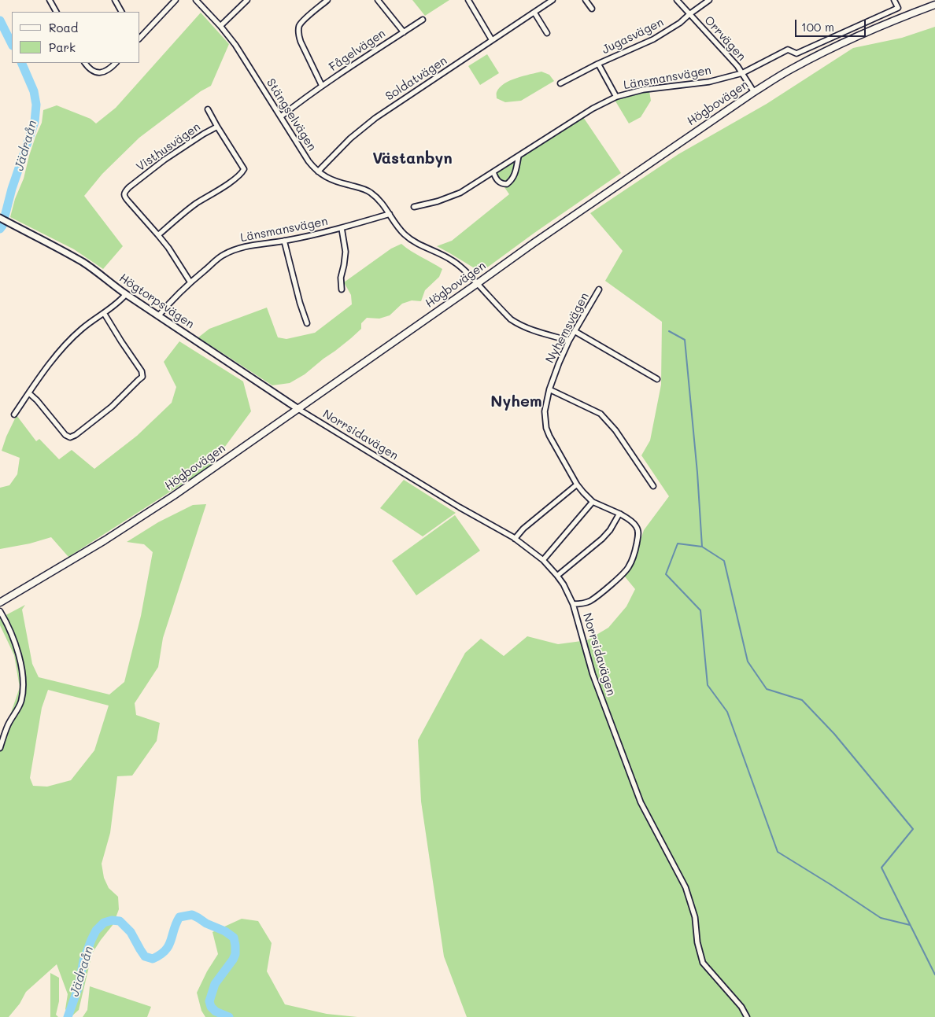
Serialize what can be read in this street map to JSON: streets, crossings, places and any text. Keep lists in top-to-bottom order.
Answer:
{
  "streets": {
    "main road": ["Högbovägen"],
    "street": [
      "Jugasvägen",
      "Orrvägen",
      "Fågelvägen",
      "Länsmansvägen",
      "Soldatvägen",
      "Stängselvägen",
      "Visthusvägen",
      "Högtorpsvägen",
      "Nyhemsvägen",
      "Norrsidavägen"
    ]
  },
  "crossings": [
    ["Jugasvägen", "Orrvägen"],
    ["Orrvägen", "Länsmansvägen"],
    ["Orrvägen", "Högbovägen"],
    ["Fågelvägen", "Stängselvägen"],
    ["Länsmansvägen", "Stängselvägen"],
    ["Länsmansvägen", "Visthusvägen"],
    ["Länsmansvägen", "Högtorpsvägen"],
    ["Soldatvägen", "Stängselvägen"],
    ["Högbovägen", "Stängselvägen"],
    ["Högbovägen", "Högtorpsvägen"],
    ["Högbovägen", "Norrsidavägen"],
    ["Stängselvägen", "Nyhemsvägen"],
    ["Högtorpsvägen", "Norrsidavägen"]
  ],
  "districts": ["Västanbyn", "Nyhem"],
  "water": ["Jädraån"],
  "legend": ["Road", "Park"],
  "scale_bar": "100 m"
}
